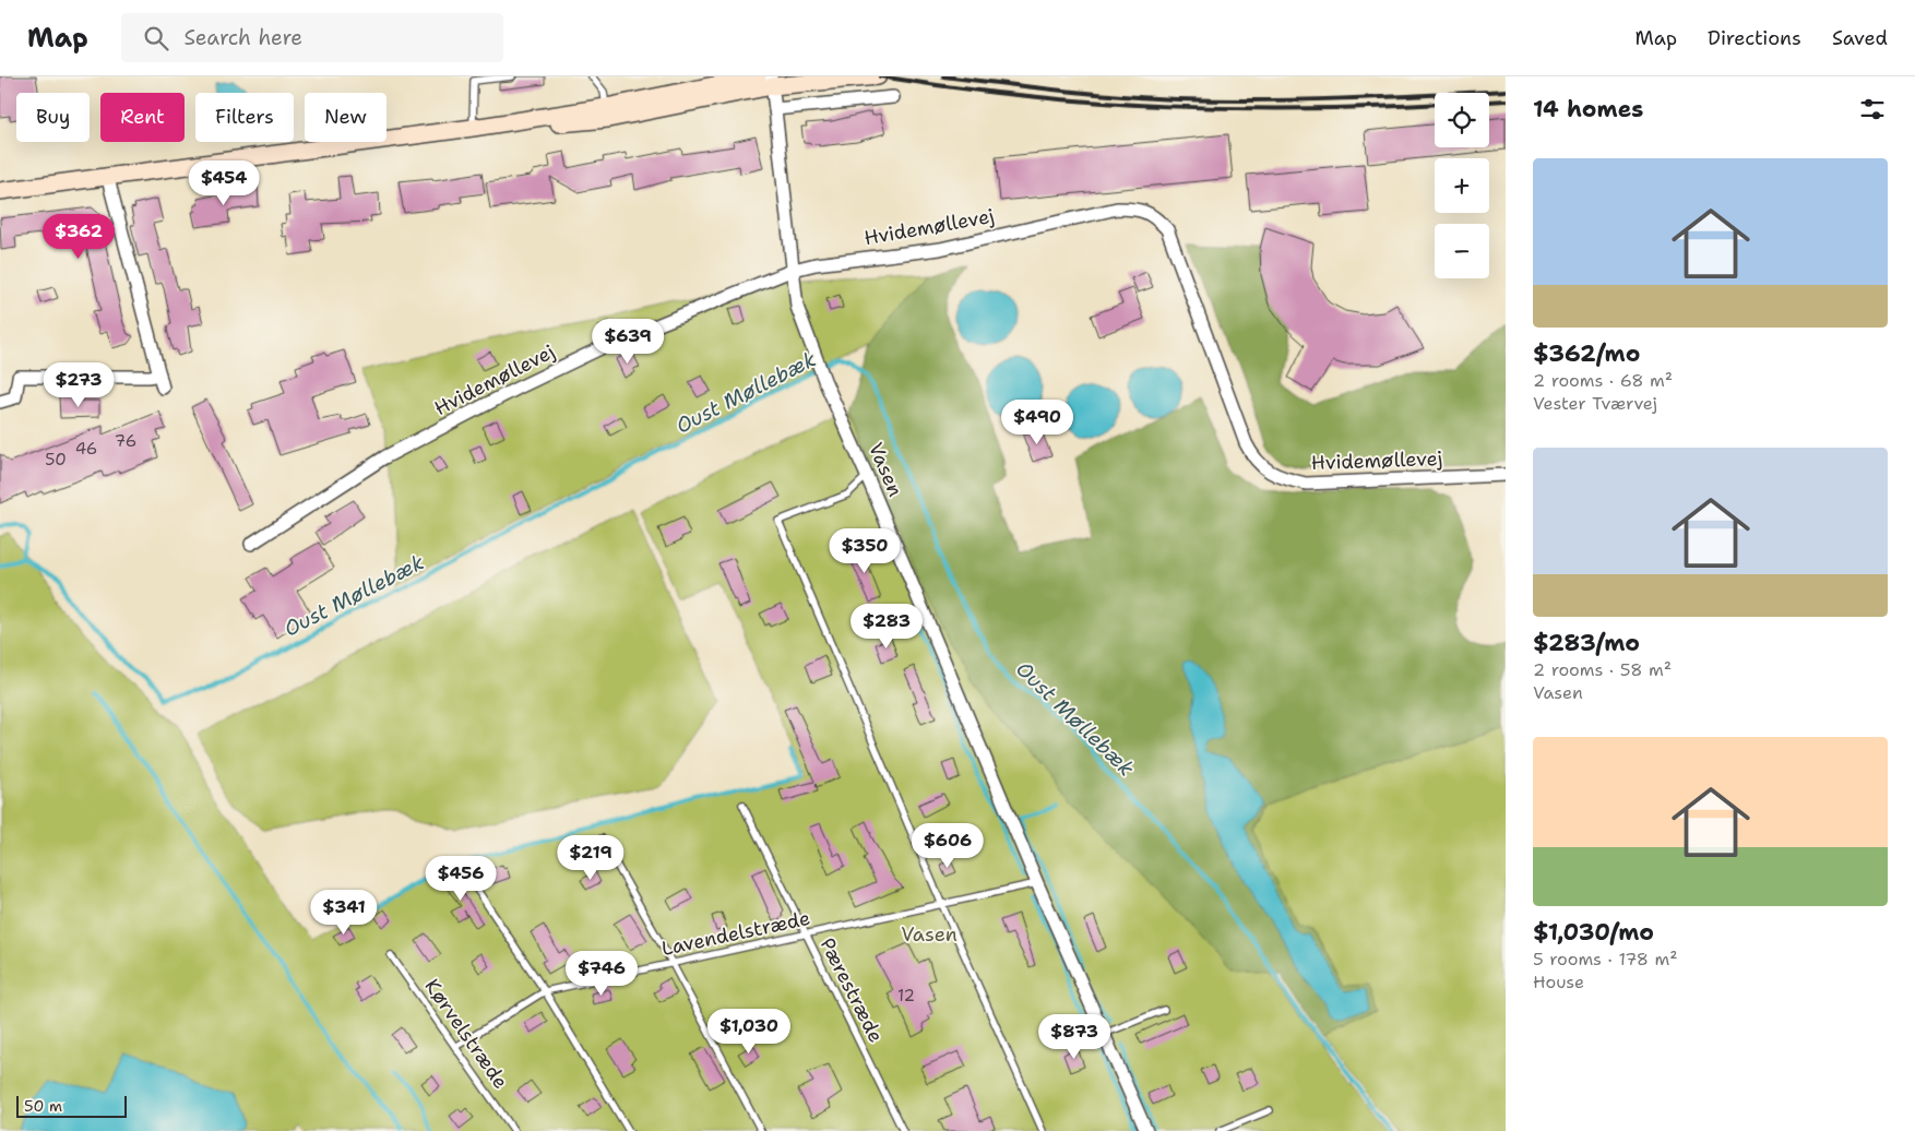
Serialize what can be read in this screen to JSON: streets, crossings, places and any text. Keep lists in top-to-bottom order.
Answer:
{
  "streets": {
    "street": ["Hvidemøllevej", "Vasen"],
    "lane": ["Lavendelstræde", "Pærestræde", "Kørvelstræde"]
  },
  "crossings": [
    ["Hvidemøllevej", "Vasen"],
    ["Vasen", "Lavendelstræde"],
    ["Lavendelstræde", "Pærestræde"],
    ["Lavendelstræde", "Kørvelstræde"]
  ],
  "water": ["Oust Møllebæk"],
  "parks": ["Vasen"],
  "house_numbers": [
    "76",
    "46",
    "50",
    "12"
  ],
  "scale_bar": "50 m",
  "page": {
    "header": "Map",
    "search": "Search here",
    "nav": ["Map", "Directions", "Saved"],
    "heading": "14 homes",
    "map_buttons": ["+", "−"],
    "chip": [
      "Buy",
      "Rent",
      "Filters",
      "New"
    ],
    "list": [
      {
        "name": "$362/mo",
        "note": "2 rooms · 68 m² · Vester Tværvej"
      },
      {
        "name": "$283/mo",
        "note": "2 rooms · 58 m² · Vasen"
      },
      {
        "name": "$1,030/mo",
        "note": "5 rooms · 178 m² · House"
      }
    ],
    "price": [
      "$454",
      "$362",
      "$639",
      "$273",
      "$490",
      "$350",
      "$283",
      "$606",
      "$219",
      "$456",
      "$341",
      "$746",
      "$1,030",
      "$873"
    ],
    "scale": "50 m"
  }
}
